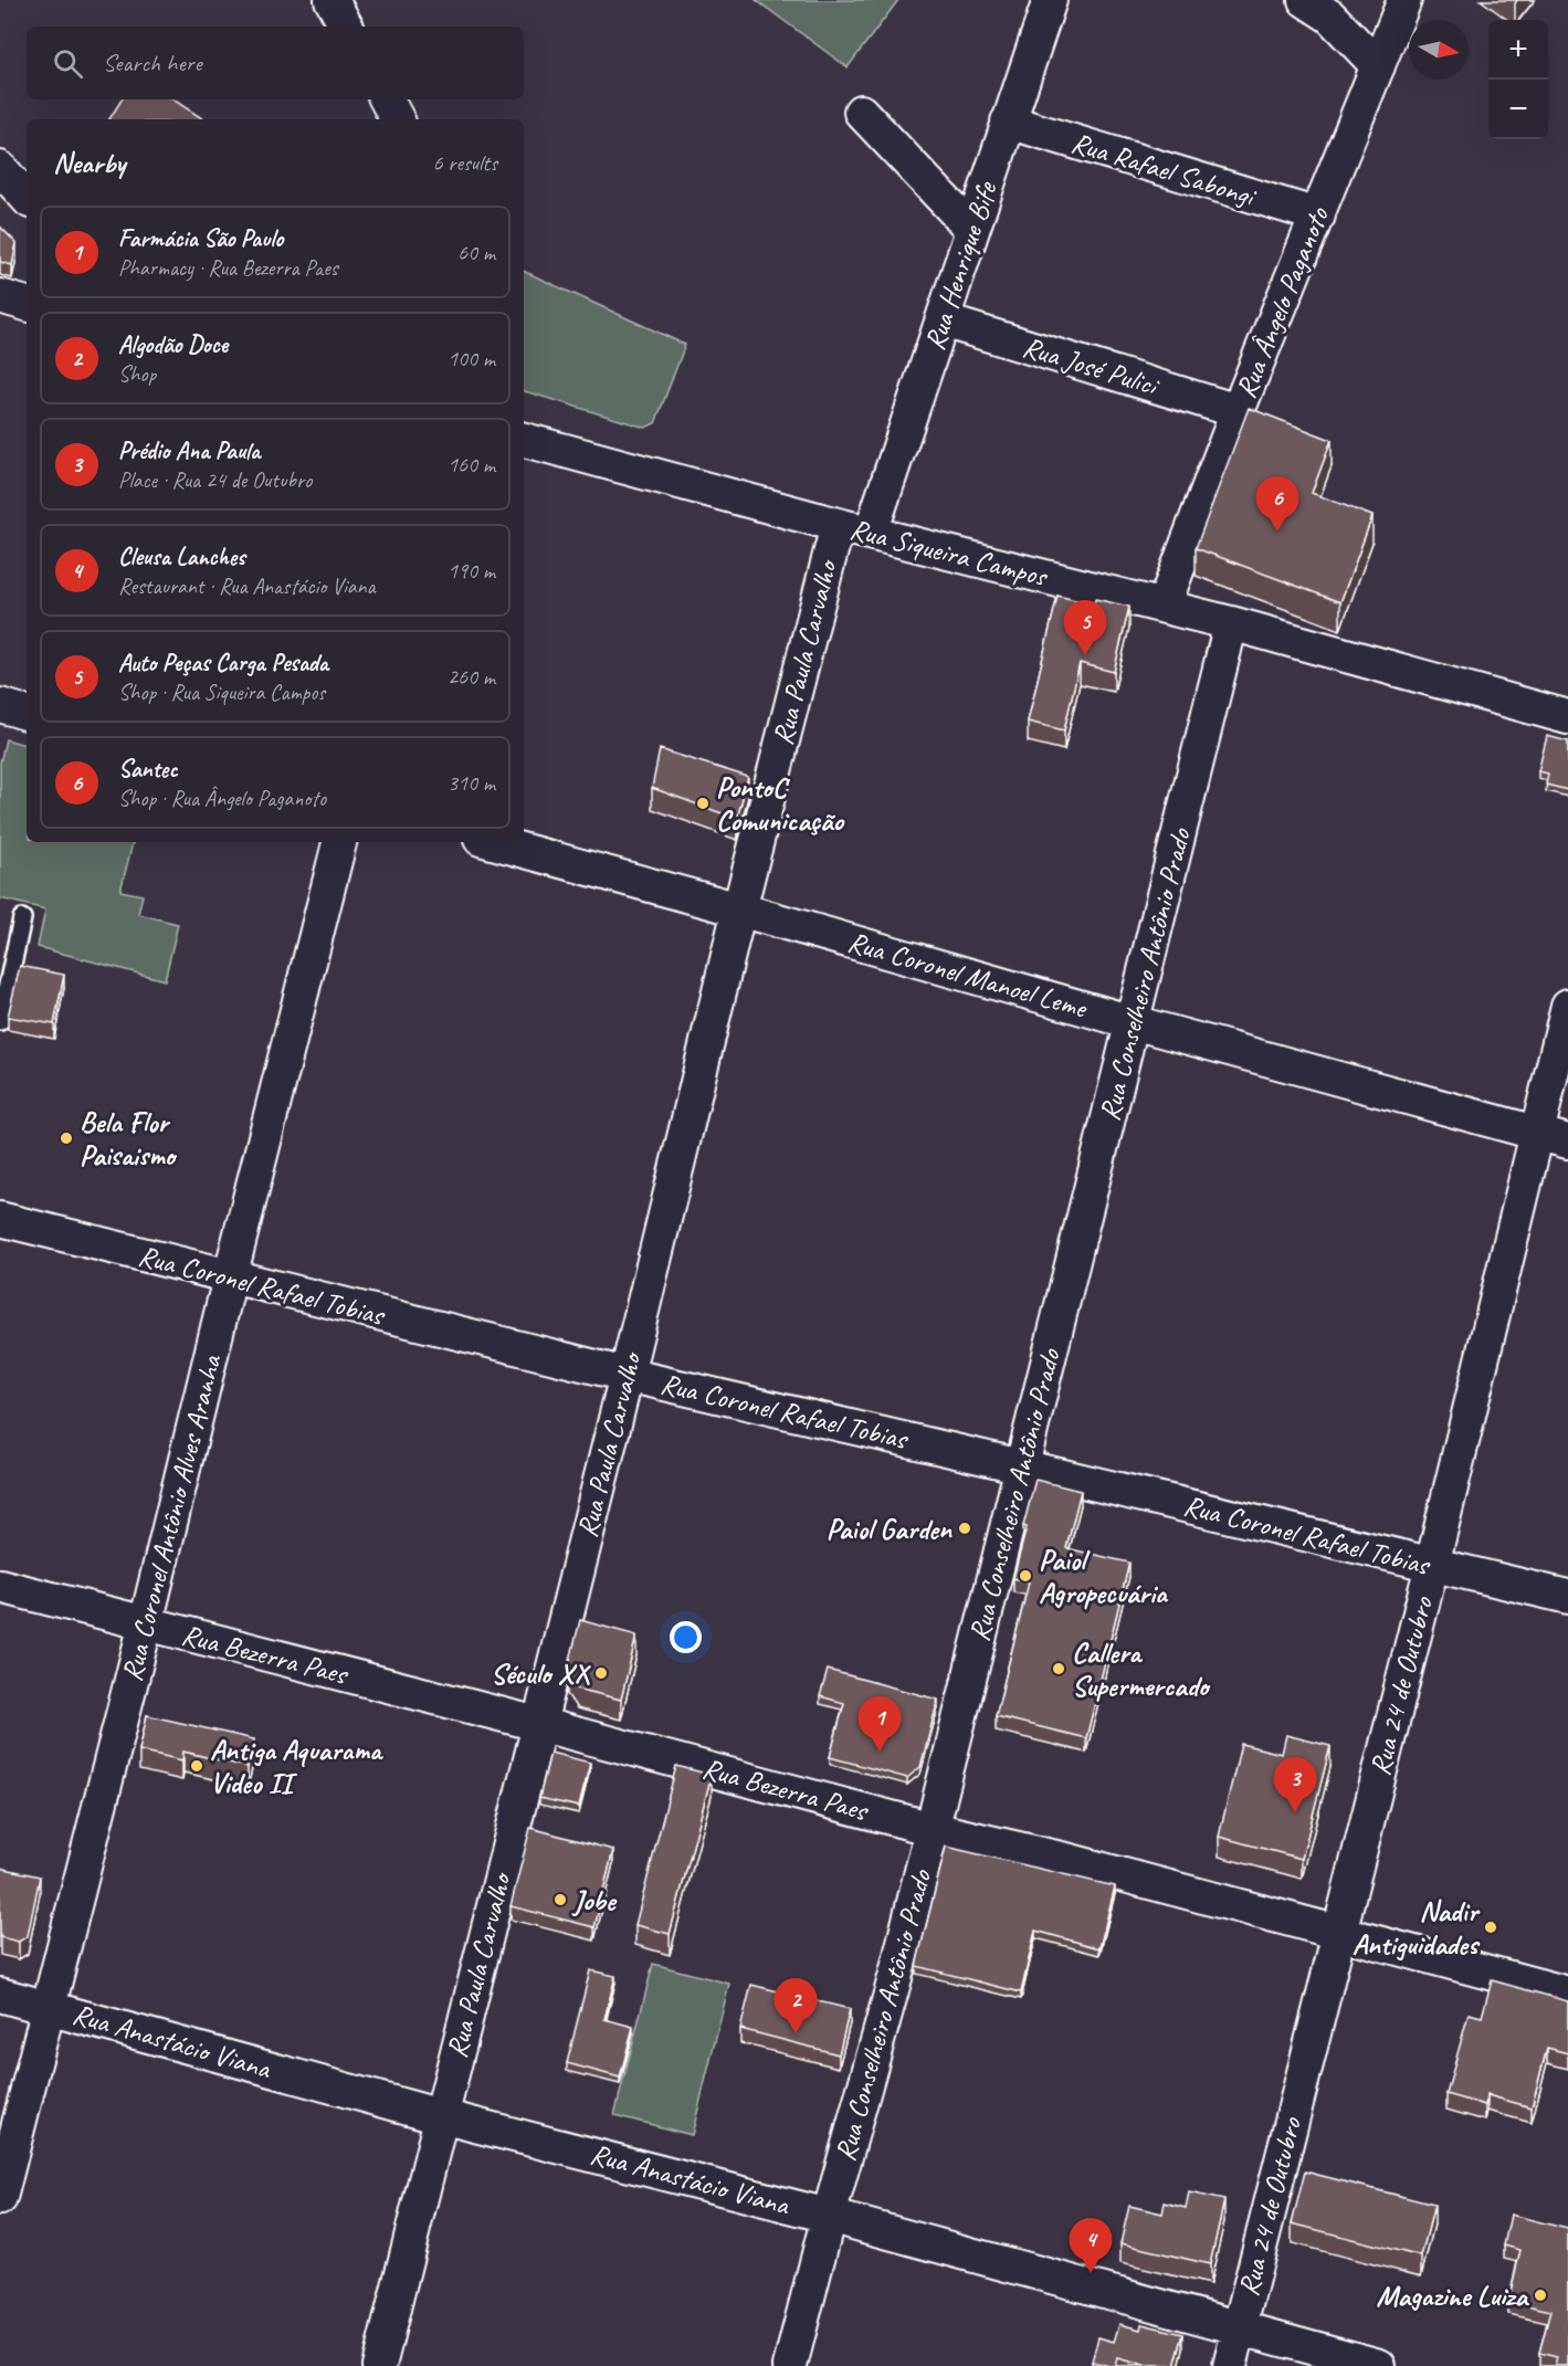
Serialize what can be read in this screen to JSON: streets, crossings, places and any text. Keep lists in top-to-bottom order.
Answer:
{
  "streets": {
    "street": [
      "Rua Rafael Sabongi",
      "Rua Henrique Bife",
      "Rua Ângelo Paganoto",
      "Rua José Pulici",
      "Rua Siqueira Campos",
      "Rua Paula Carvalho",
      "Rua Coronel Manoel Leme",
      "Rua Conselheiro Antônio Prado",
      "Rua Coronel Rafael Tobias",
      "Rua Coronel Antônio Alves Aranha",
      "Rua Bezerra Paes",
      "Rua 24 de Outubro",
      "Rua Anastácio Viana"
    ]
  },
  "crossings": [
    ["Rua Rafael Sabongi", "Rua Henrique Bife"],
    ["Rua Rafael Sabongi", "Rua Ângelo Paganoto"],
    ["Rua Henrique Bife", "Rua José Pulici"],
    ["Rua Henrique Bife", "Rua Siqueira Campos"],
    ["Rua Ângelo Paganoto", "Rua José Pulici"],
    ["Rua Ângelo Paganoto", "Rua Siqueira Campos"],
    ["Rua Siqueira Campos", "Rua Paula Carvalho"],
    ["Rua Siqueira Campos", "Rua Conselheiro Antônio Prado"],
    ["Rua Paula Carvalho", "Rua Coronel Manoel Leme"],
    ["Rua Paula Carvalho", "Rua Coronel Rafael Tobias"],
    ["Rua Paula Carvalho", "Rua Bezerra Paes"],
    ["Rua Paula Carvalho", "Rua Anastácio Viana"],
    ["Rua Coronel Manoel Leme", "Rua Conselheiro Antônio Prado"],
    ["Rua Coronel Manoel Leme", "Rua 24 de Outubro"],
    ["Rua Conselheiro Antônio Prado", "Rua Coronel Rafael Tobias"],
    ["Rua Conselheiro Antônio Prado", "Rua Bezerra Paes"],
    ["Rua Conselheiro Antônio Prado", "Rua Anastácio Viana"],
    ["Rua Coronel Rafael Tobias", "Rua Coronel Antônio Alves Aranha"],
    ["Rua Coronel Rafael Tobias", "Rua 24 de Outubro"],
    ["Rua Coronel Antônio Alves Aranha", "Rua Bezerra Paes"],
    ["Rua Coronel Antônio Alves Aranha", "Rua Anastácio Viana"],
    ["Rua Bezerra Paes", "Rua 24 de Outubro"],
    ["Rua 24 de Outubro", "Rua Anastácio Viana"]
  ],
  "places": [
    "PontoC Comunicação",
    "Bela Flor Paisaismo",
    "Paiol Garden",
    "Paiol Agropecuária",
    "Callera Supermercado",
    "Século XX",
    "Antiga Aquarama Video II",
    "Jobe",
    "Nadir Antiguidades",
    "Magazine Luiza"
  ],
  "north": "right",
  "page": {
    "map_buttons": ["+", "−"],
    "search": "Search here",
    "heading": ["Nearby", "6 results"],
    "list": [
      {
        "mark": "1",
        "name": "Farmácia São Paulo",
        "note": "Pharmacy · Rua Bezerra Paes",
        "value": "60 m"
      },
      {
        "mark": "2",
        "name": "Algodão Doce",
        "note": "Shop",
        "value": "100 m"
      },
      {
        "mark": "3",
        "name": "Prédio Ana Paula",
        "note": "Place · Rua 24 de Outubro",
        "value": "160 m"
      },
      {
        "mark": "4",
        "name": "Cleusa Lanches",
        "note": "Restaurant · Rua Anastácio Viana",
        "value": "190 m"
      },
      {
        "mark": "5",
        "name": "Auto Peças Carga Pesada",
        "note": "Shop · Rua Siqueira Campos",
        "value": "260 m"
      },
      {
        "mark": "6",
        "name": "Santec",
        "note": "Shop · Rua Ângelo Paganoto",
        "value": "310 m"
      }
    ],
    "pins": [
      "6",
      "5",
      "1",
      "3",
      "2",
      "4"
    ]
  }
}
